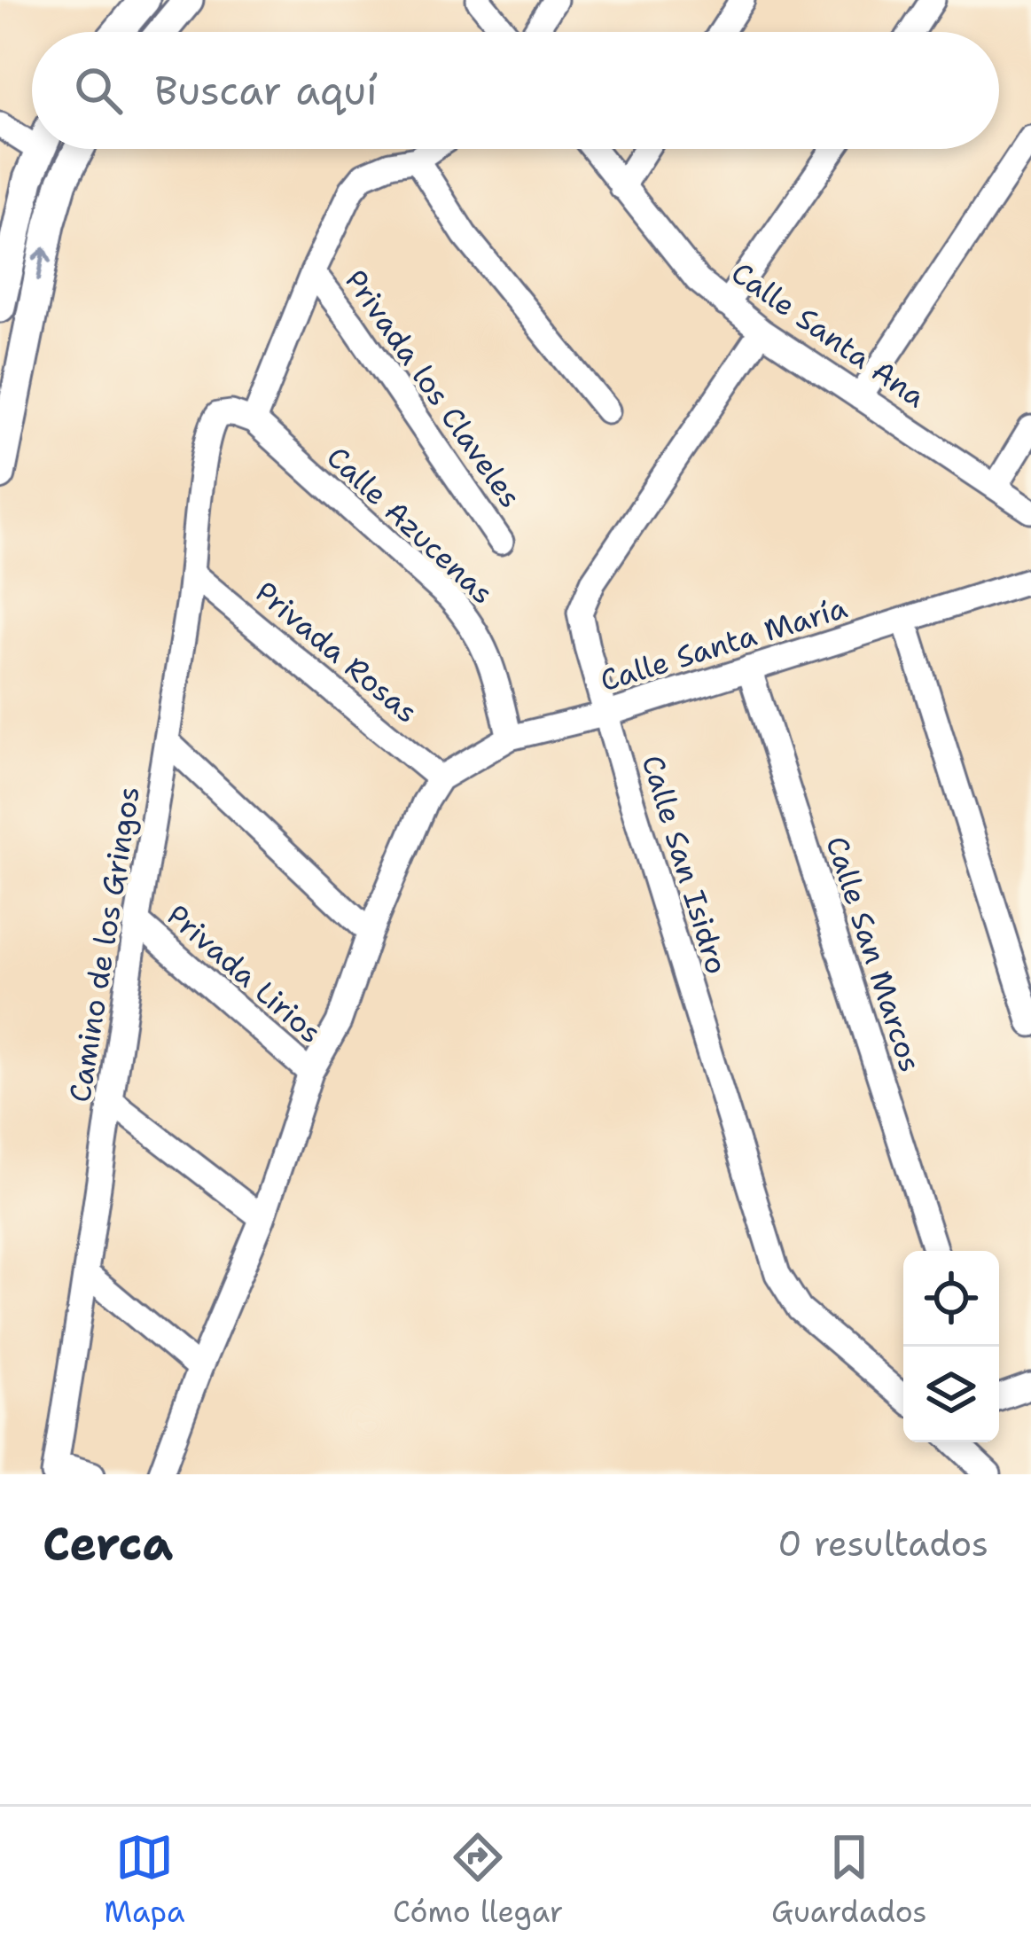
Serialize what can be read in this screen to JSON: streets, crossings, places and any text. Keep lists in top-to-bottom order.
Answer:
{
  "streets": {
    "street": [
      "Calle Santa Ana",
      "Privada los Claveles",
      "Calle Azucenas",
      "Calle Santa María",
      "Privada Rosas",
      "Calle San Isidro",
      "Camino de los Gringos",
      "Calle San Marcos",
      "Privada Lirios"
    ]
  },
  "crossings": [
    ["Calle Santa Ana", "Calle San Isidro"],
    ["Calle Azucenas", "Calle Santa María"],
    ["Calle Azucenas", "Camino de los Gringos"],
    ["Calle Santa María", "Privada Rosas"],
    ["Calle Santa María", "Calle San Isidro"],
    ["Calle Santa María", "Calle San Marcos"],
    ["Privada Rosas", "Camino de los Gringos"],
    ["Camino de los Gringos", "Privada Lirios"]
  ],
  "page": {
    "search": "Buscar aquí",
    "heading": ["Cerca", "0 resultados"],
    "nav": ["Mapa", "Cómo llegar", "Guardados"]
  }
}
